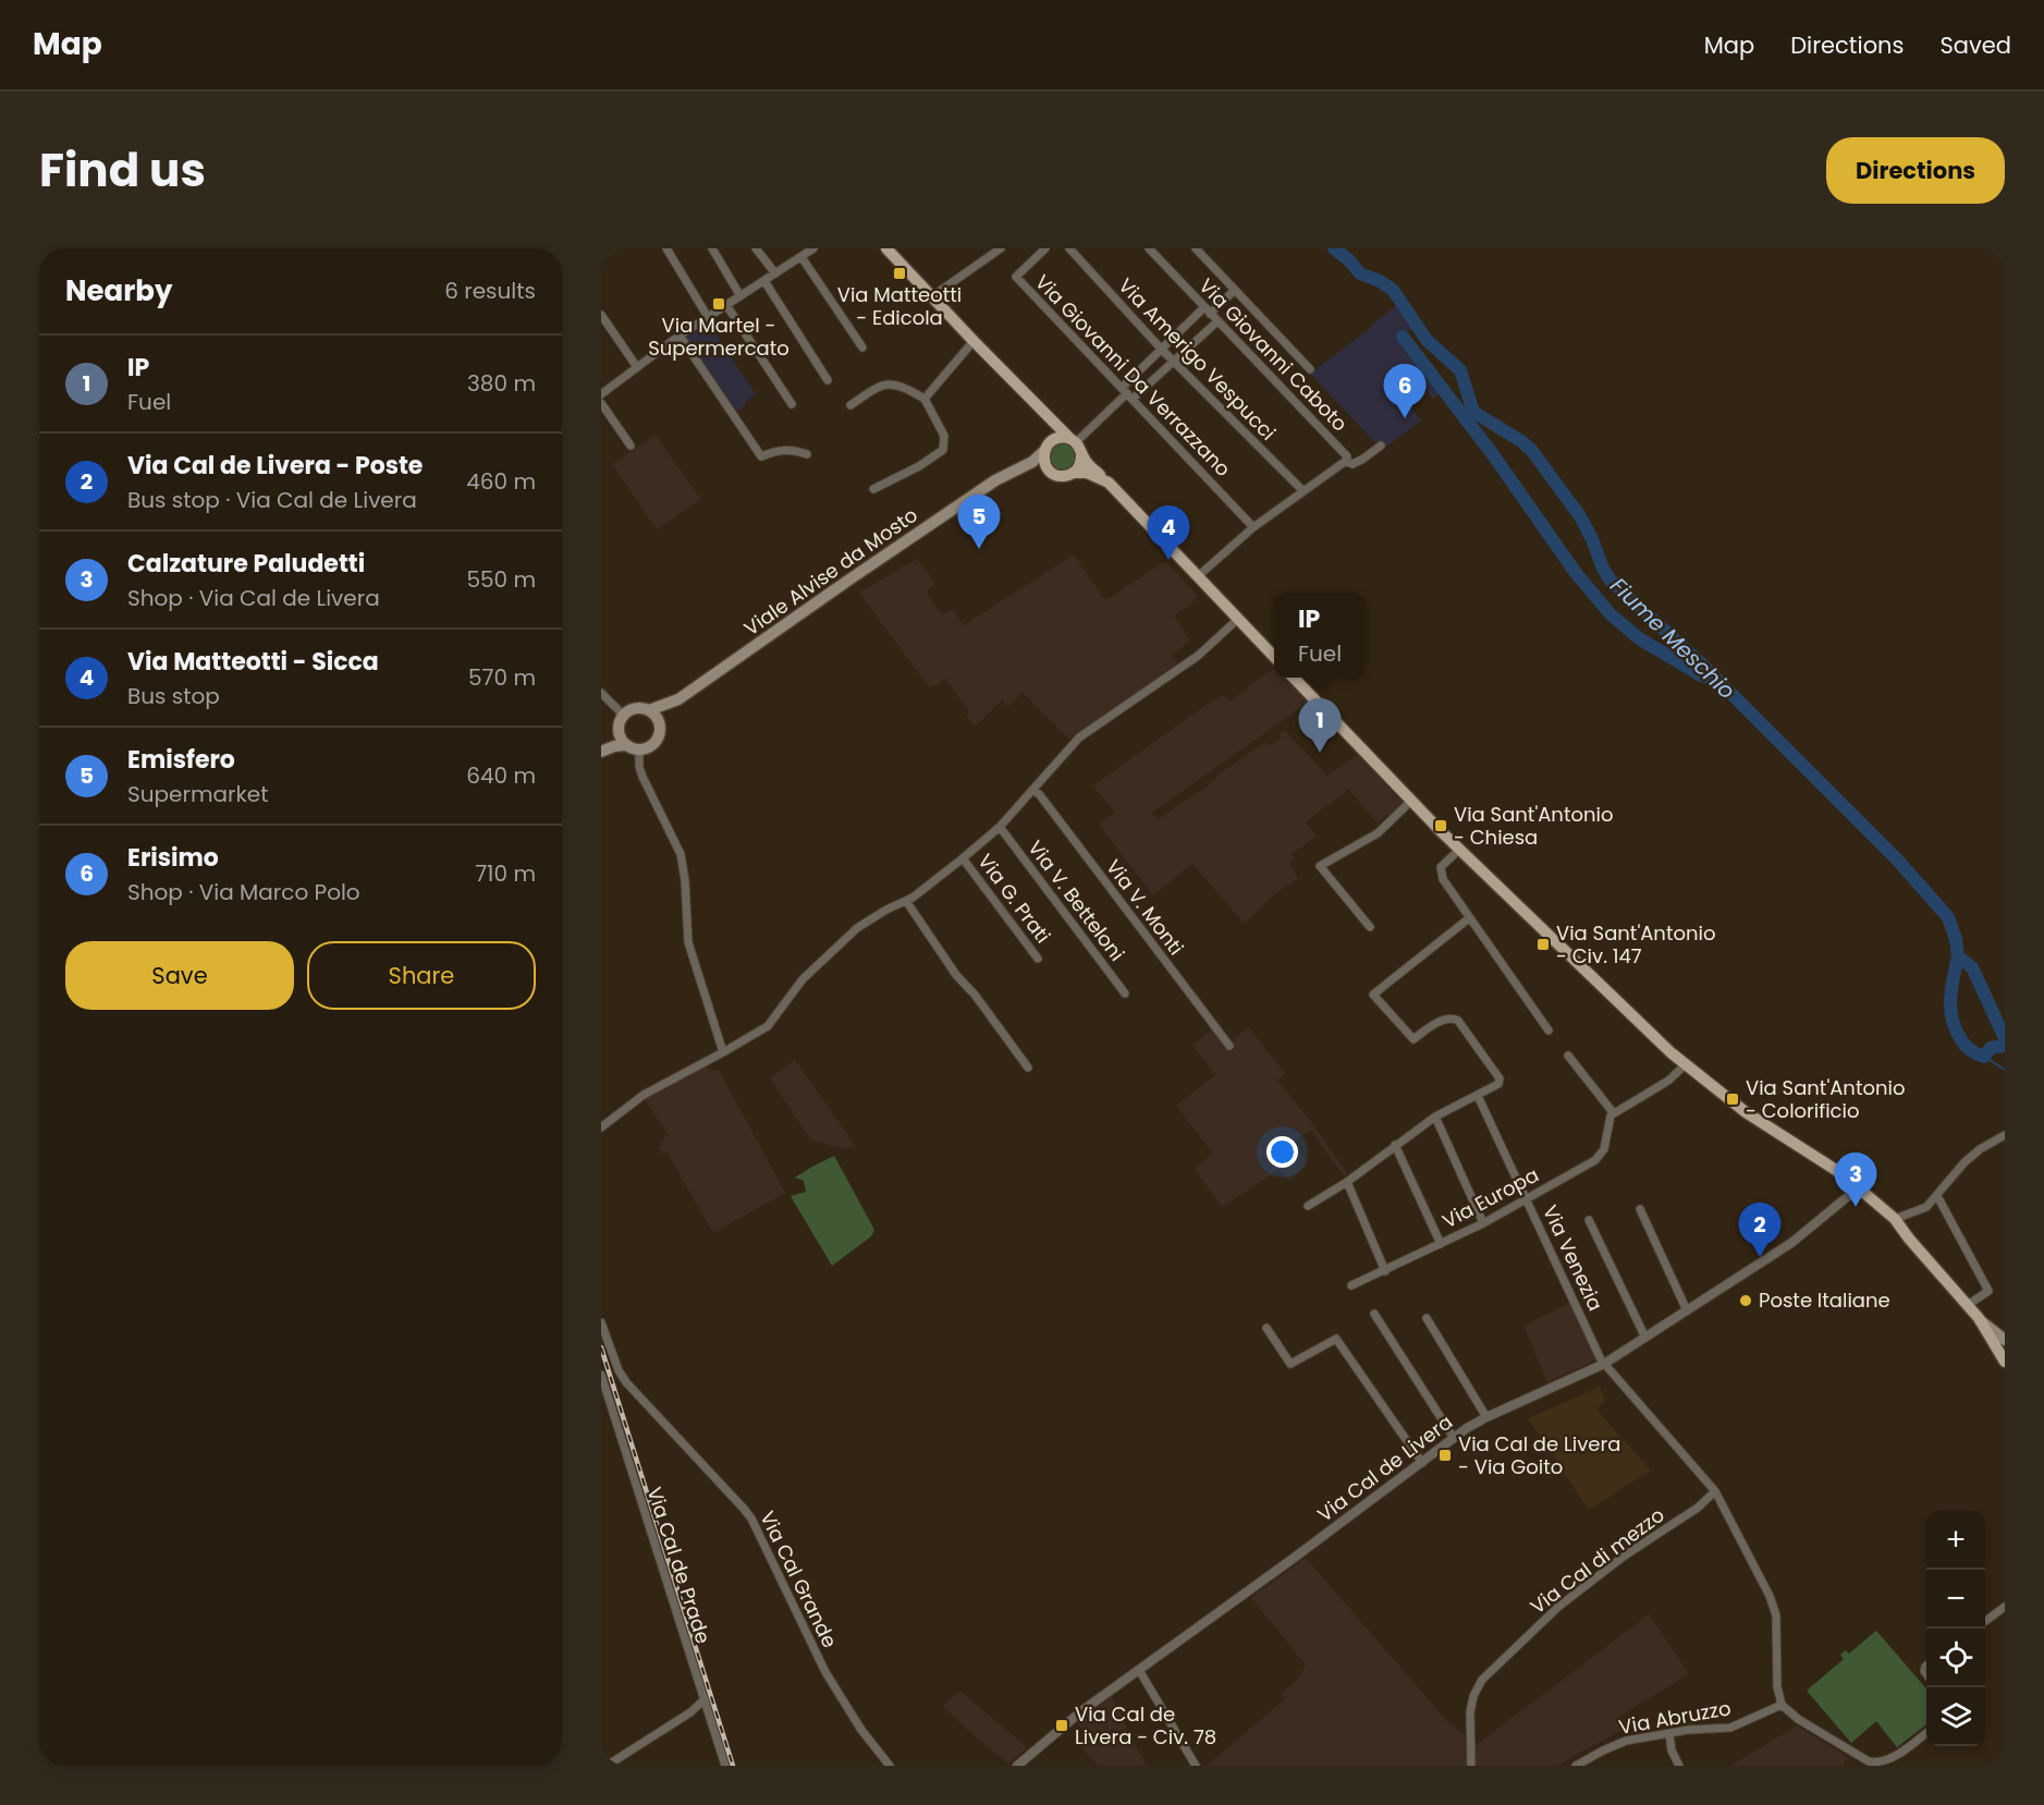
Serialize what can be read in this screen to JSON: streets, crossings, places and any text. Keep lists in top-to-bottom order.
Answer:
{
  "streets": {
    "main road": ["Viale Alvise da Mosto"],
    "street": [
      "Via Giovanni Caboto",
      "Via Amerigo Vespucci",
      "Via Giovanni Da Verrazzano",
      "Via G. Prati",
      "Via V. Betteloni",
      "Via V. Monti",
      "Via Europa",
      "Via Venezia",
      "Via Cal de Livera",
      "Via Cal di mezzo",
      "Via Cal de Prade",
      "Via Cal Grande",
      "Via Abruzzo"
    ]
  },
  "crossings": [
    ["Via Europa", "Via Venezia"],
    ["Via Venezia", "Via Cal de Livera"],
    ["Via Venezia", "Via Cal di mezzo"],
    ["Via Venezia", "Via Abruzzo"]
  ],
  "water": ["Fiume Meschio"],
  "places": {
    "transit": [
      "Via Matteotti - Edicola",
      "Via Martel - Supermercato",
      "Via Sant'Antonio - Chiesa",
      "Via Sant'Antonio - Civ. 147",
      "Via Sant'Antonio - Colorificio",
      "Via Cal de Livera - Via Goito",
      "Via Cal de Livera - Civ. 78"
    ],
    "other": ["Poste Italiane"]
  },
  "page": {
    "header": "Map",
    "nav": ["Map", "Directions", "Saved"],
    "title": "Find us",
    "buttons": [
      "Directions",
      ["Save", "Share"]
    ],
    "heading": ["Nearby", "6 results"],
    "list": [
      {
        "mark": "1",
        "name": "IP",
        "note": "Fuel",
        "value": "380 m"
      },
      {
        "mark": "2",
        "name": "Via Cal de Livera - Poste",
        "note": "Bus stop · Via Cal de Livera",
        "value": "460 m"
      },
      {
        "mark": "3",
        "name": "Calzature Paludetti",
        "note": "Shop · Via Cal de Livera",
        "value": "550 m"
      },
      {
        "mark": "4",
        "name": "Via Matteotti - Sicca",
        "note": "Bus stop",
        "value": "570 m"
      },
      {
        "mark": "5",
        "name": "Emisfero",
        "note": "Supermarket",
        "value": "640 m"
      },
      {
        "mark": "6",
        "name": "Erisimo",
        "note": "Shop · Via Marco Polo",
        "value": "710 m"
      }
    ],
    "pins": [
      "6",
      "5",
      "4",
      "1",
      "3",
      "2"
    ],
    "popup": ["IP", "Fuel"],
    "map_buttons": ["+", "−"]
  }
}
